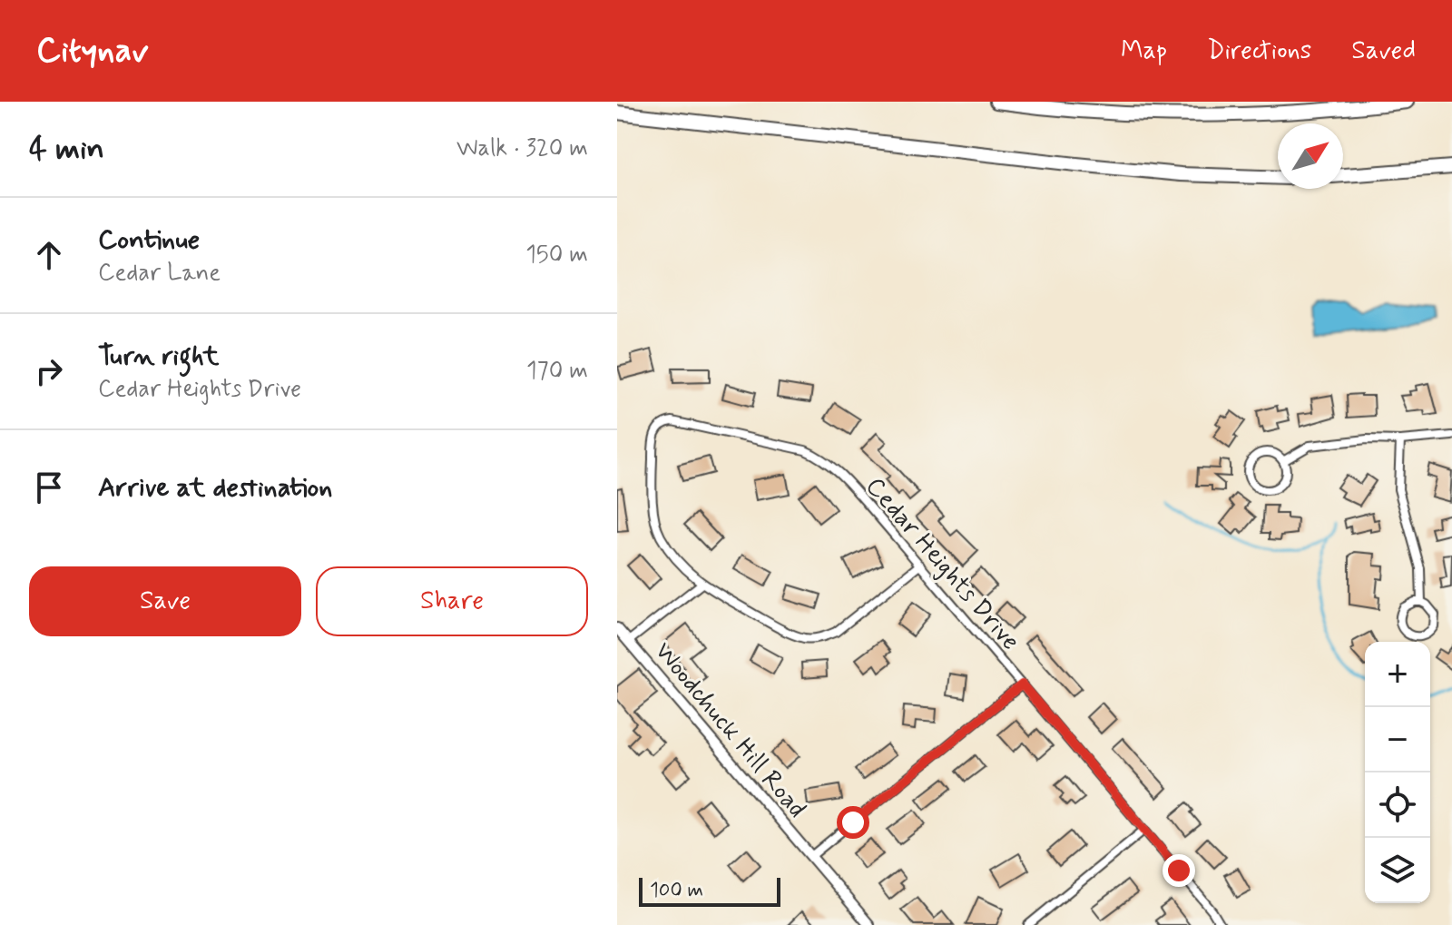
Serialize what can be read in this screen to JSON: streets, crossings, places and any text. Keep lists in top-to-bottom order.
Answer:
{
  "streets": {
    "street": ["Cedar Heights Drive", "Woodchuck Hill Road"]
  },
  "scale_bar": "100 m",
  "north": "top right",
  "page": {
    "header": "Citynav",
    "nav": ["Map", "Directions", "Saved"],
    "heading": ["4 min", "Walk · 320 m"],
    "list": [
      ["Continue", "Cedar Lane", "150 m"],
      ["Turn right", "Cedar Heights Drive", "170 m"],
      "Arrive at destination"
    ],
    "buttons": ["Save", "Share"],
    "map_buttons": ["+", "−"],
    "scale": "100 m"
  }
}
